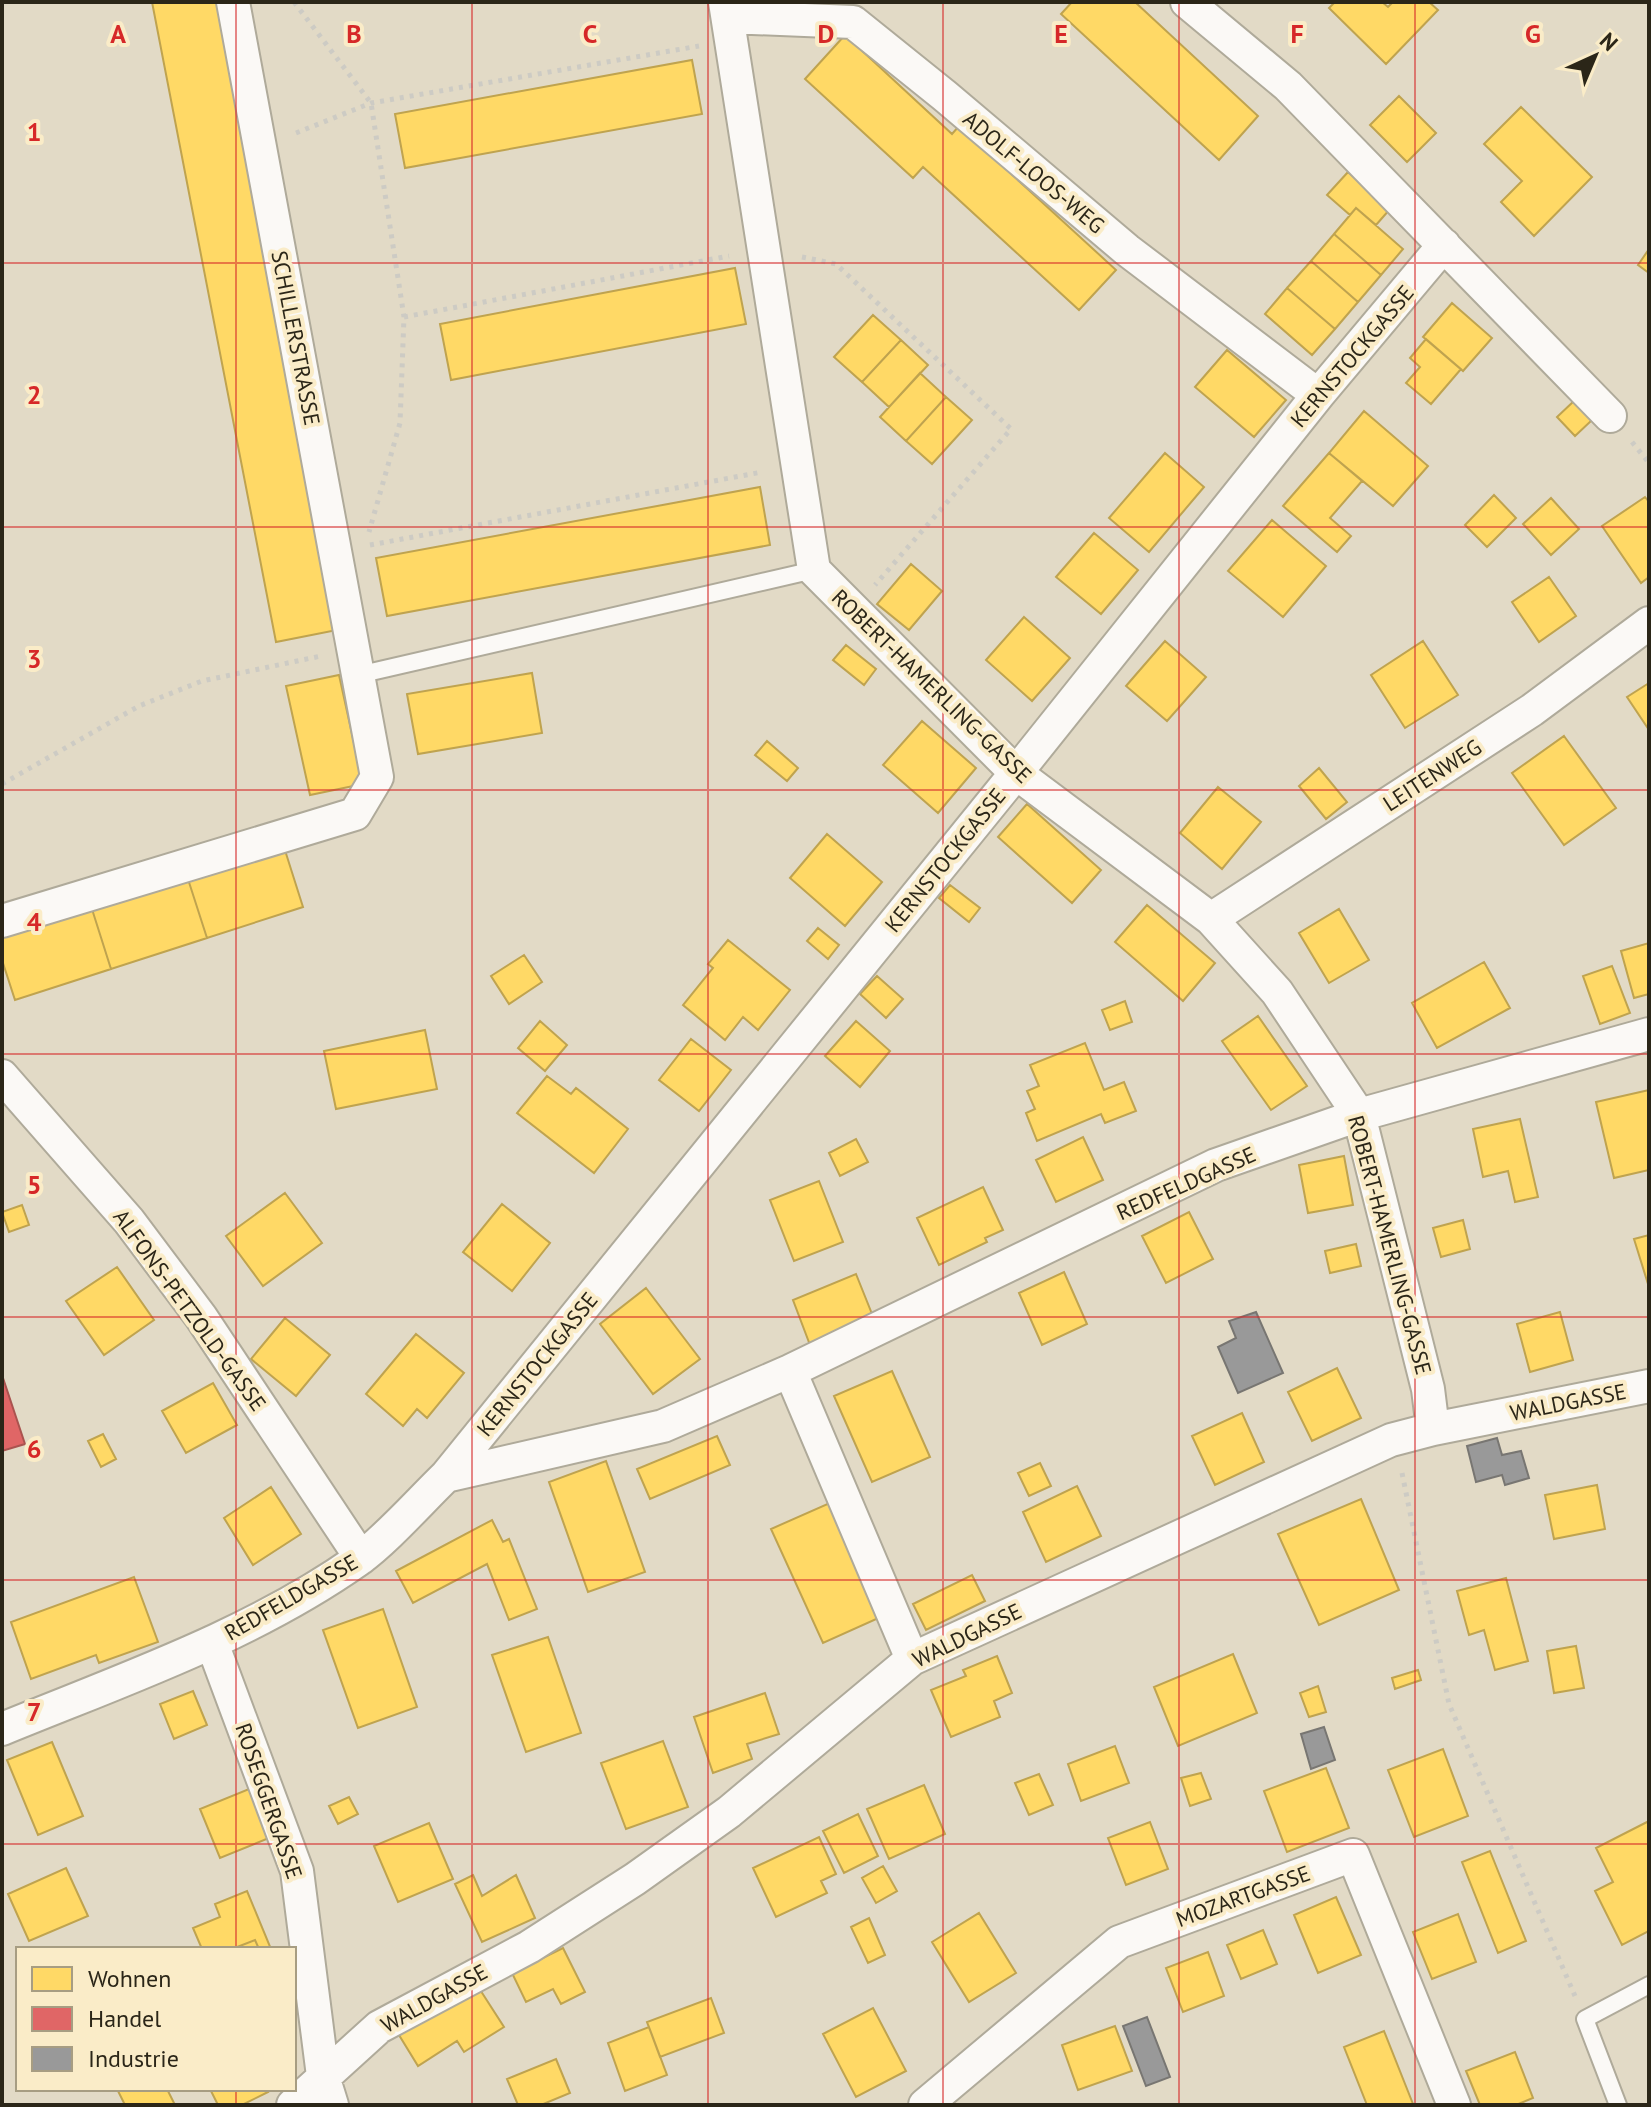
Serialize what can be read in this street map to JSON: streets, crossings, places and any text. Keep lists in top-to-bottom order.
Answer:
{
  "streets": {
    "street": [
      "ADOLF-LOOS-WEG",
      "SCHILLERSTRASSE",
      "KERNSTOCKGASSE",
      "ROBERT-HAMERLING-GASSE",
      "LEITENWEG",
      "REDFELDGASSE",
      "ALFONS-PETZOLD-GASSE",
      "WALDGASSE",
      "ROSEGGERGASSE",
      "MOZARTGASSE"
    ]
  },
  "crossings": [
    ["ADOLF-LOOS-WEG", "KERNSTOCKGASSE"],
    ["ADOLF-LOOS-WEG", "ROBERT-HAMERLING-GASSE"],
    ["KERNSTOCKGASSE", "ROBERT-HAMERLING-GASSE"],
    ["KERNSTOCKGASSE", "REDFELDGASSE"],
    ["ROBERT-HAMERLING-GASSE", "LEITENWEG"],
    ["ROBERT-HAMERLING-GASSE", "REDFELDGASSE"],
    ["ROBERT-HAMERLING-GASSE", "WALDGASSE"],
    ["REDFELDGASSE", "ALFONS-PETZOLD-GASSE"],
    ["REDFELDGASSE", "ROSEGGERGASSE"],
    ["WALDGASSE", "ROSEGGERGASSE"]
  ],
  "legend": ["Wohnen", "Handel", "Industrie"],
  "north": "top right",
  "grid": {
    "columns": [
      "A",
      "B",
      "C",
      "D",
      "E",
      "F",
      "G"
    ],
    "rows": [
      "1",
      "2",
      "3",
      "4",
      "5",
      "6",
      "7"
    ]
  }
}
